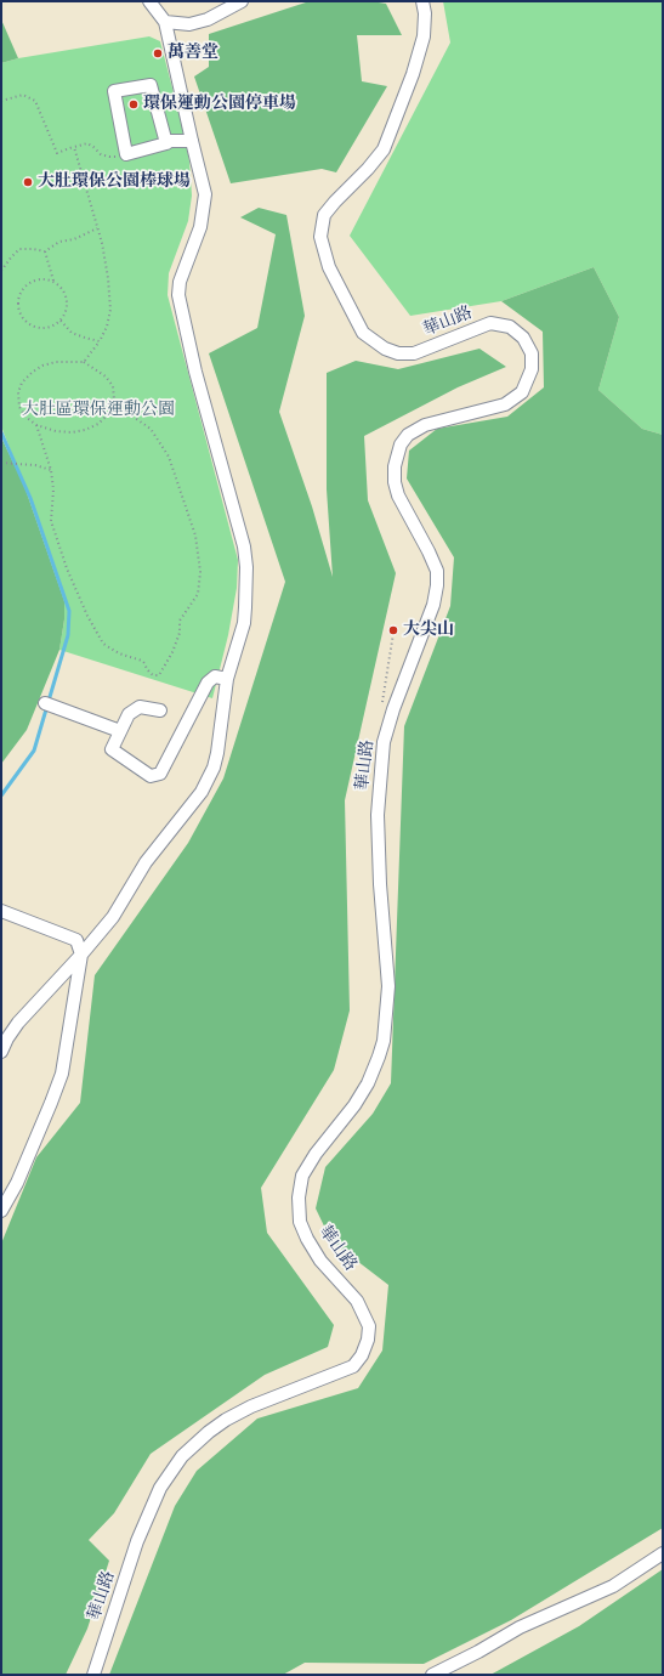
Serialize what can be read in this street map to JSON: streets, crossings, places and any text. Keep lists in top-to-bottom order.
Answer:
{
  "streets": {
    "street": ["華山路"]
  },
  "parks": ["大肚區環保運動公園"],
  "places": [
    "萬善堂",
    "環保運動公園停車場",
    "大肚環保公園棒球場",
    "大尖山"
  ]
}
